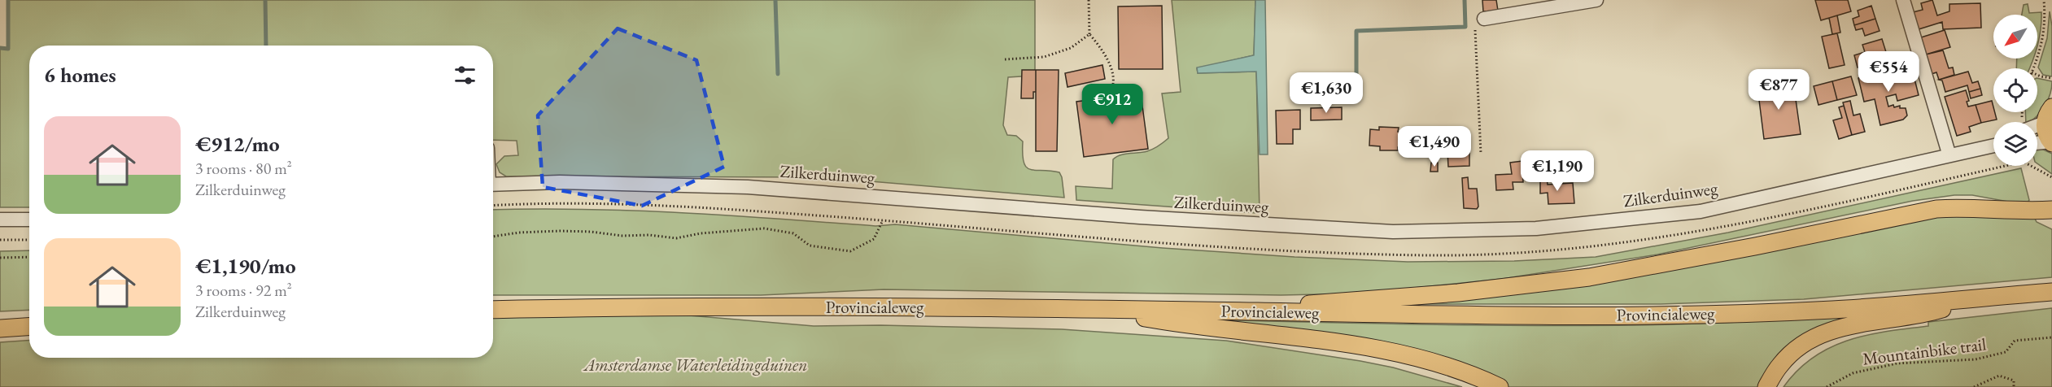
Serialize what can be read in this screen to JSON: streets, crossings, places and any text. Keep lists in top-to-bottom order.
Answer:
{
  "streets": {
    "main road": ["Provincialeweg"],
    "street": ["Zilkerduinweg"],
    "path": ["Mountainbike trail"]
  },
  "parks": ["Amsterdamse Waterleidingduinen"],
  "north": "bottom left",
  "page": {
    "heading": "6 homes",
    "price": [
      "€554",
      "€877",
      "€1,630",
      "€912",
      "€1,490",
      "€1,190"
    ],
    "list": [
      {
        "name": "€912/mo",
        "note": "3 rooms · 80 m² · Zilkerduinweg"
      },
      {
        "name": "€1,190/mo",
        "note": "3 rooms · 92 m² · Zilkerduinweg"
      }
    ]
  }
}
